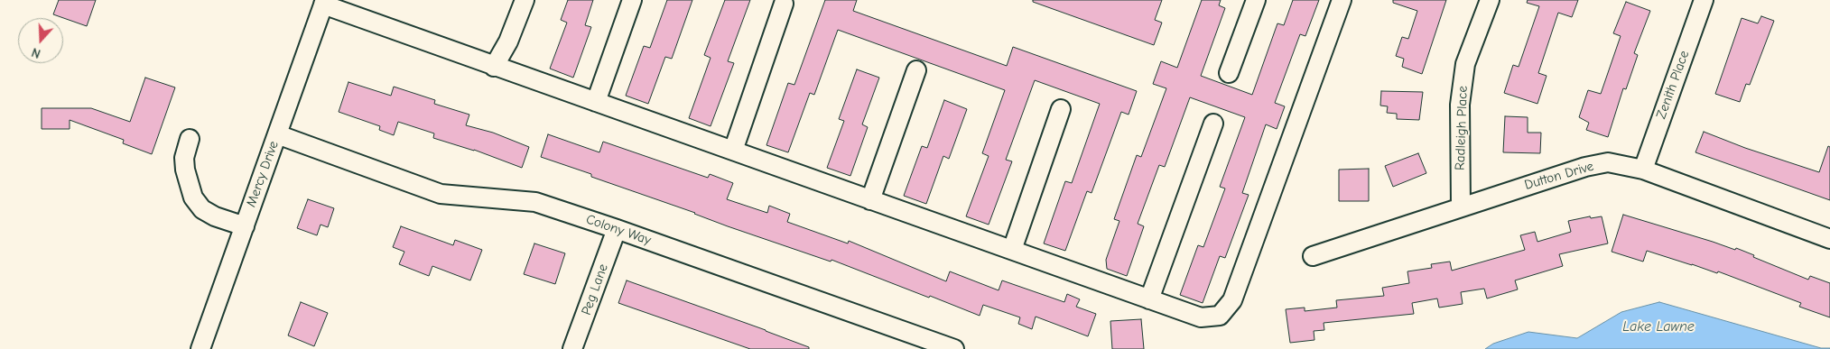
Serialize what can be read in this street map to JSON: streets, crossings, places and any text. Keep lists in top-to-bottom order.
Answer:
{
  "streets": {
    "street": [
      "Zenith Place",
      "Radleigh Place",
      "Mercy Drive",
      "Dutton Drive",
      "Colony Way",
      "Peg Lane"
    ]
  },
  "crossings": [
    ["Zenith Place", "Dutton Drive"],
    ["Radleigh Place", "Dutton Drive"],
    ["Mercy Drive", "Colony Way"],
    ["Colony Way", "Peg Lane"]
  ],
  "water": ["Lake Lawne"],
  "north": "bottom"
}
